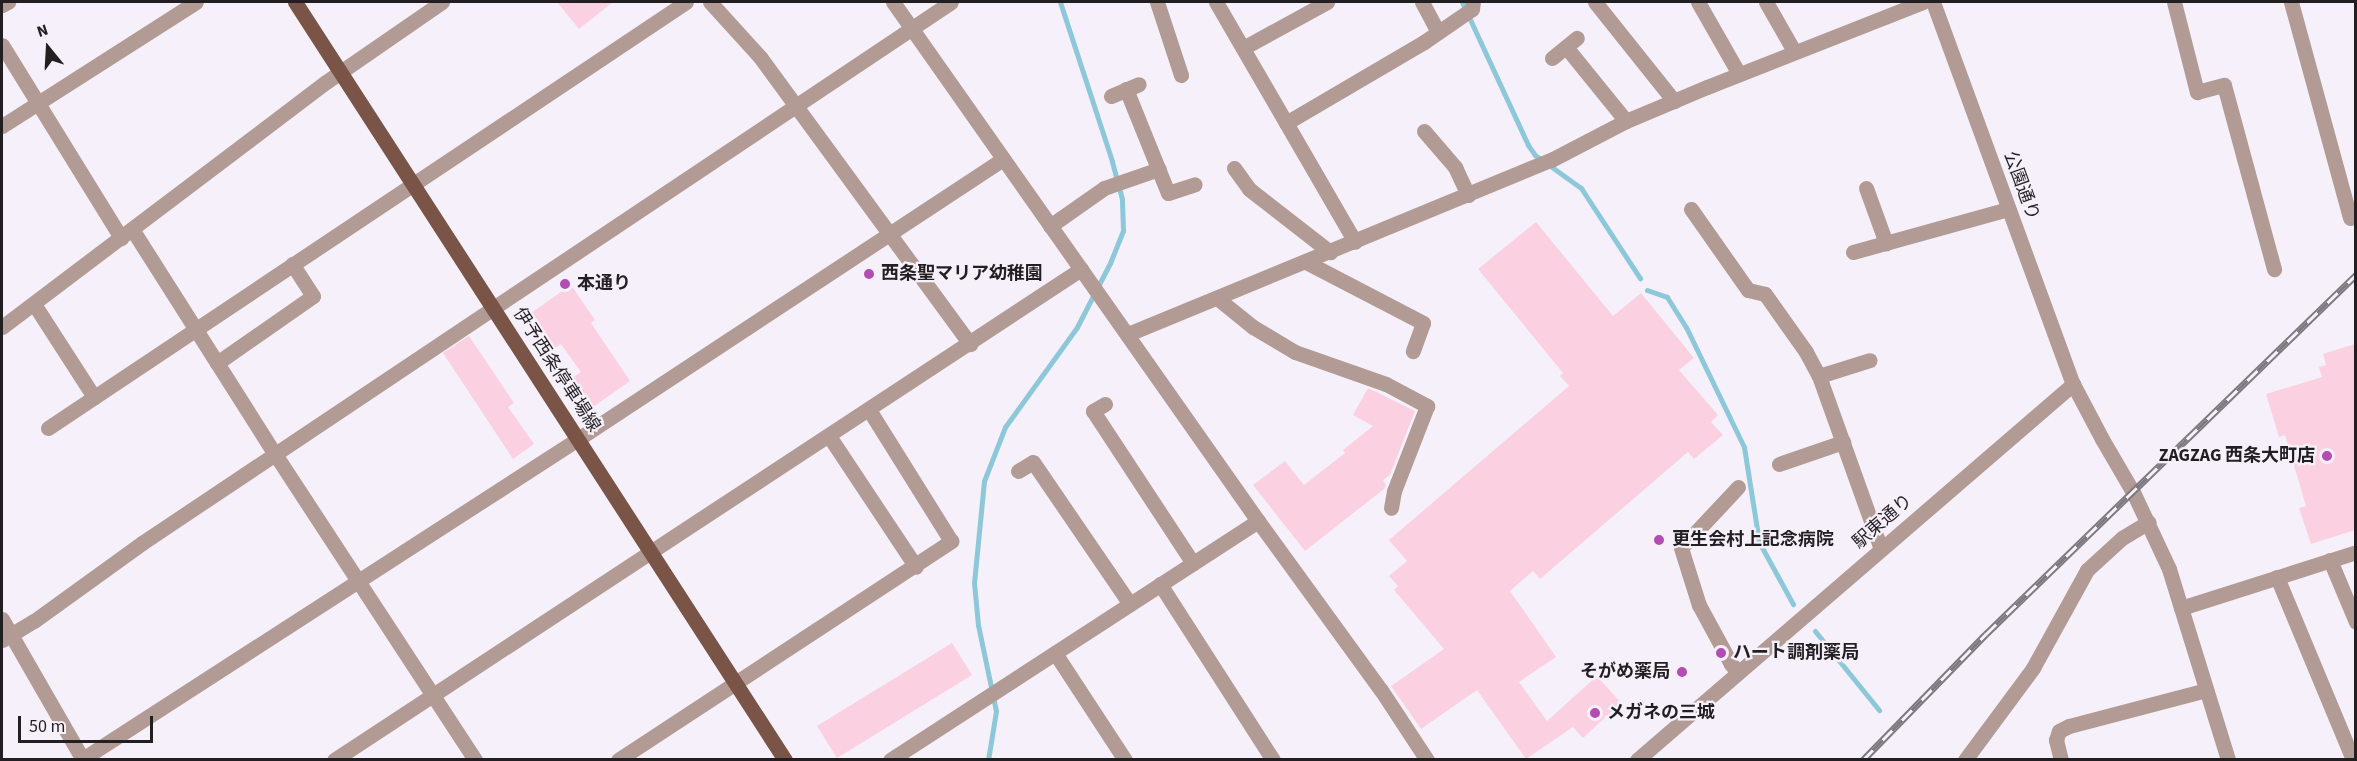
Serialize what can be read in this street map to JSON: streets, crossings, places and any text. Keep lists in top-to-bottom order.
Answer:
{
  "streets": {
    "main road": ["伊予西条停車場線"],
    "street": ["公園通り", "駅東通り"]
  },
  "crossings": [
    ["公園通り", "駅東通り"]
  ],
  "places": [
    "西条聖マリア幼稚園",
    "本通り",
    "ZAGZAG 西条大町店",
    "更生会村上記念病院",
    "ハート調剤薬局",
    "そがめ薬局",
    "メガネの三城"
  ],
  "scale_bar": "50 m",
  "north": "top"
}
